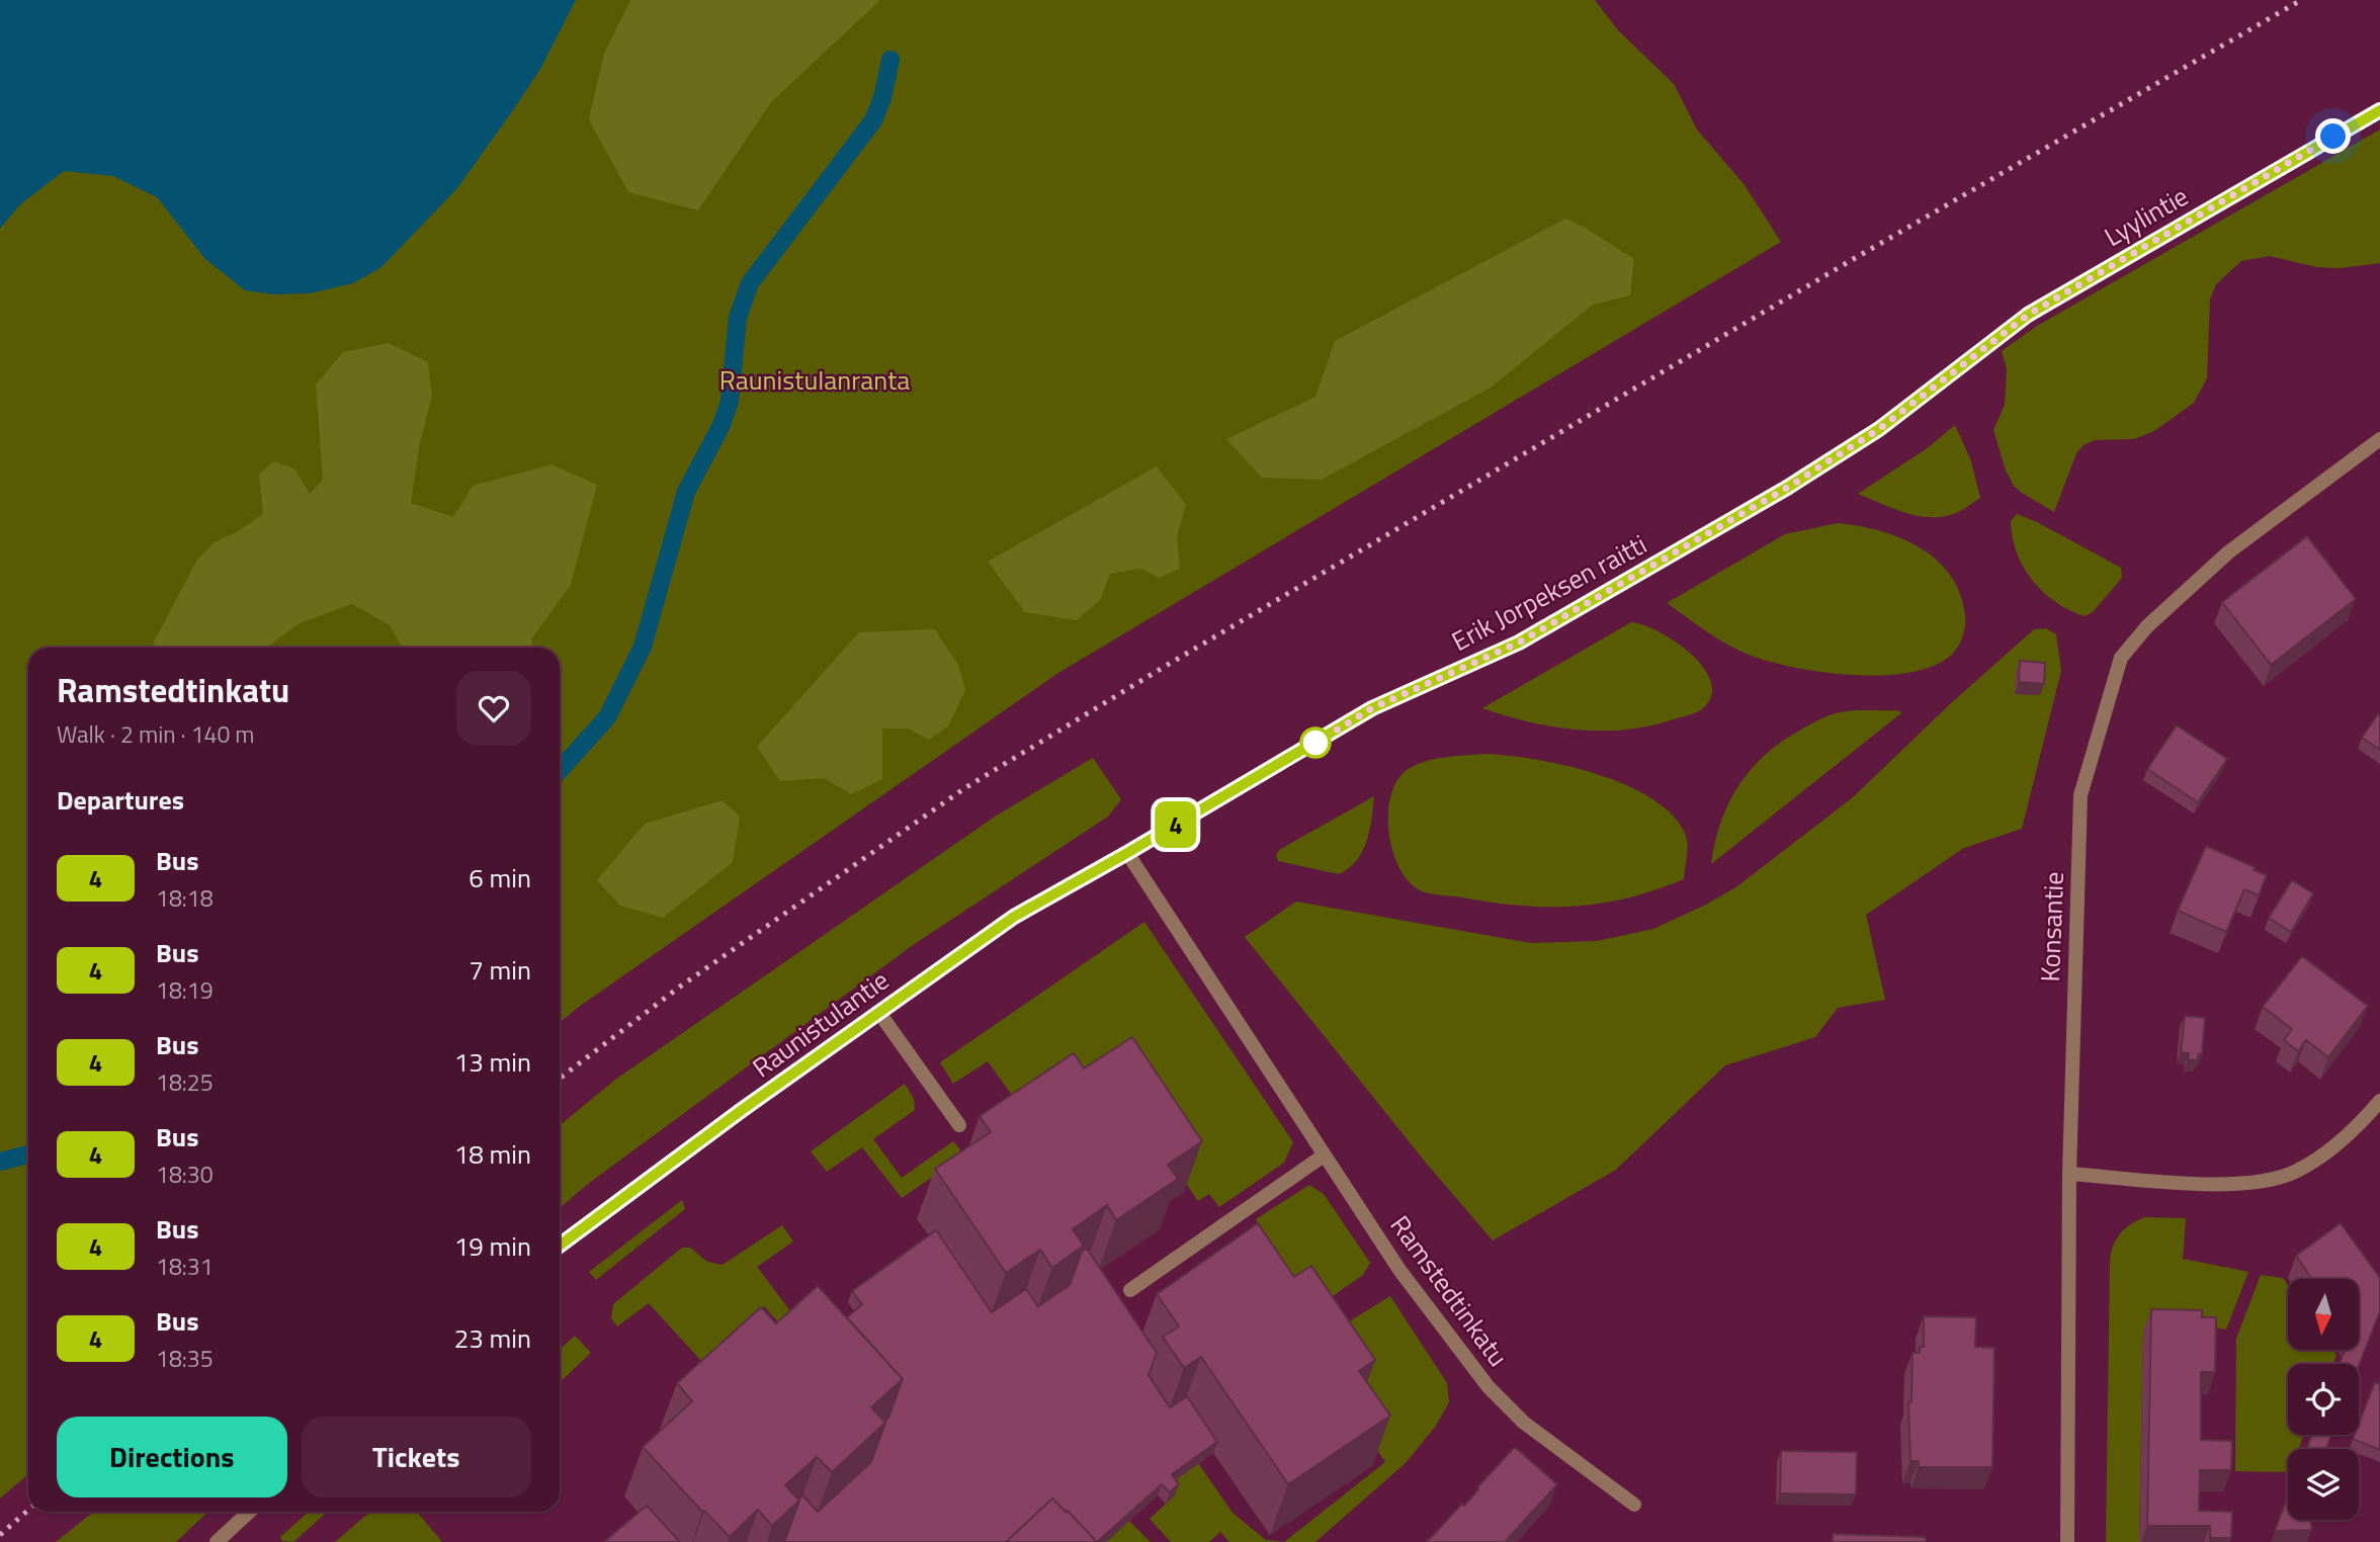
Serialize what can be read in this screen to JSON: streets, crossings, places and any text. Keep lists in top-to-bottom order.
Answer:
{
  "streets": {
    "street": [
      "Lyylintie",
      "Erik Jorpeksen raitti",
      "Konsantie",
      "Raunistulantie",
      "Ramstedtinkatu"
    ]
  },
  "crossings": [
    ["Lyylintie", "Erik Jorpeksen raitti"],
    ["Erik Jorpeksen raitti", "Raunistulantie"],
    ["Erik Jorpeksen raitti", "Ramstedtinkatu"],
    ["Raunistulantie", "Ramstedtinkatu"]
  ],
  "parks": ["Raunistulanranta"],
  "lines": ["bus line 4"],
  "north": "bottom",
  "page": {
    "on_map": "4",
    "heading": [
      ["Ramstedtinkatu", "Walk · 2 min · 140 m"],
      "Departures"
    ],
    "list": [
      {
        "mark": "4",
        "name": "Bus",
        "note": "18:18",
        "value": "6 min"
      },
      {
        "mark": "4",
        "name": "Bus",
        "note": "18:19",
        "value": "7 min"
      },
      {
        "mark": "4",
        "name": "Bus",
        "note": "18:25",
        "value": "13 min"
      },
      {
        "mark": "4",
        "name": "Bus",
        "note": "18:30",
        "value": "18 min"
      },
      {
        "mark": "4",
        "name": "Bus",
        "note": "18:31",
        "value": "19 min"
      },
      {
        "mark": "4",
        "name": "Bus",
        "note": "18:35",
        "value": "23 min"
      }
    ],
    "buttons": ["Directions", "Tickets"]
  }
}
